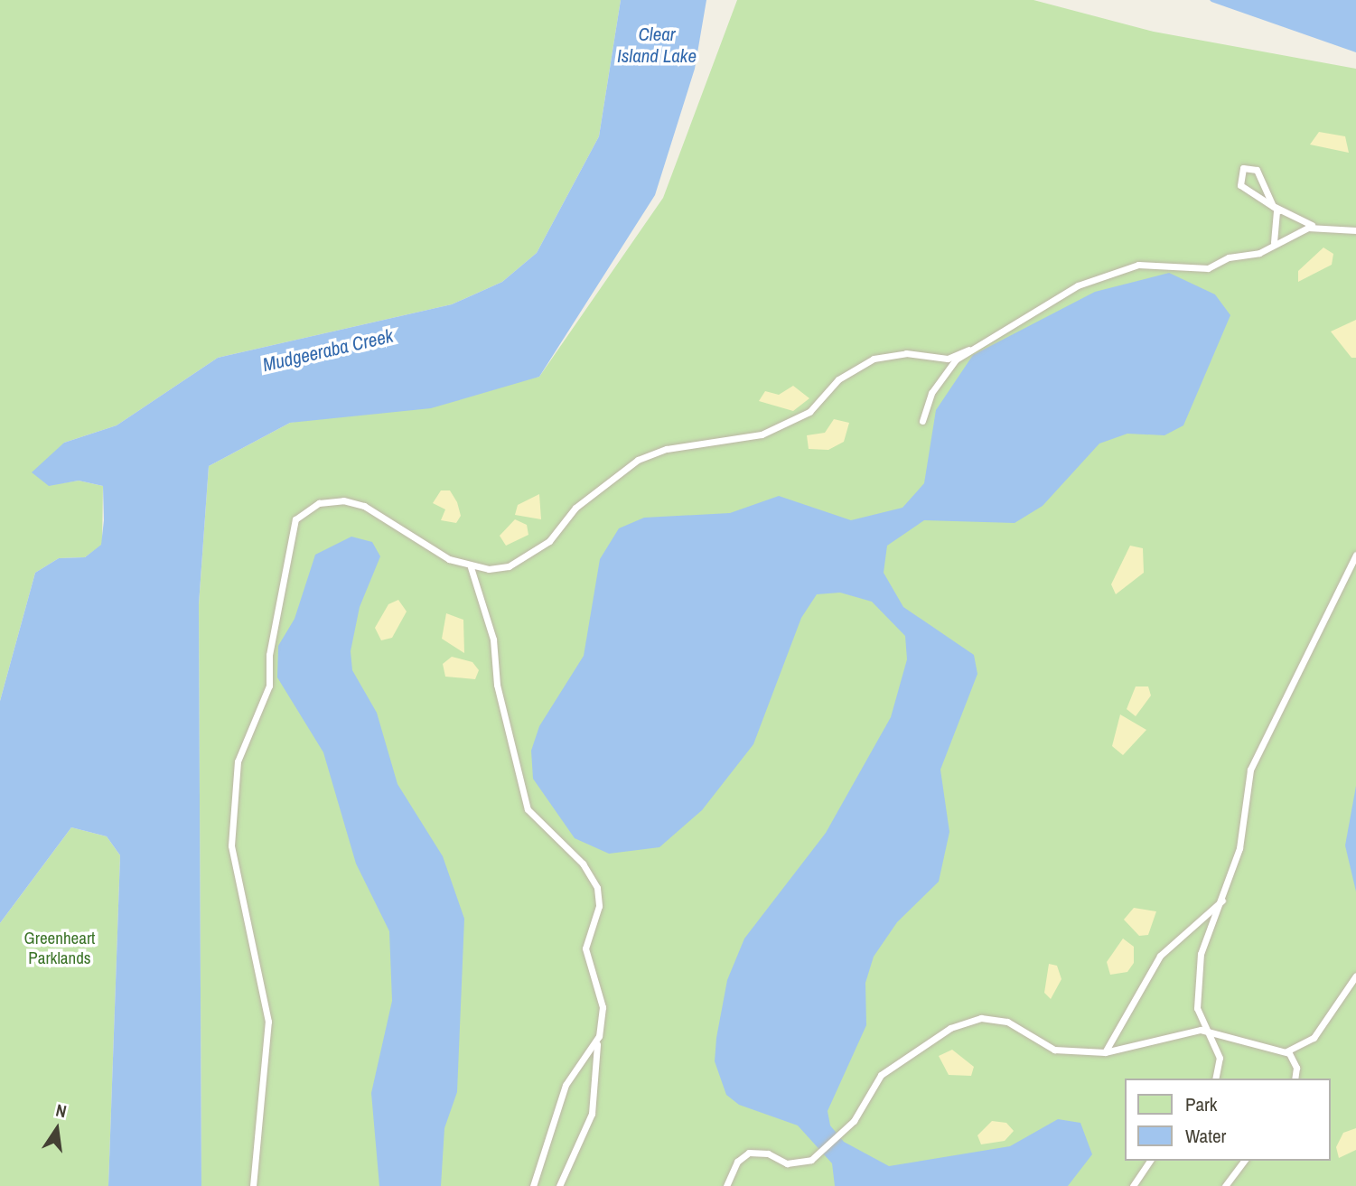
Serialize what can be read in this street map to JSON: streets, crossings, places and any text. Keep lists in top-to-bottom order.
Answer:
{
  "water": ["Clear Island Lake", "Mudgeeraba Creek"],
  "parks": ["Greenheart Parklands"],
  "legend": ["Park", "Water"],
  "north": "top"
}
